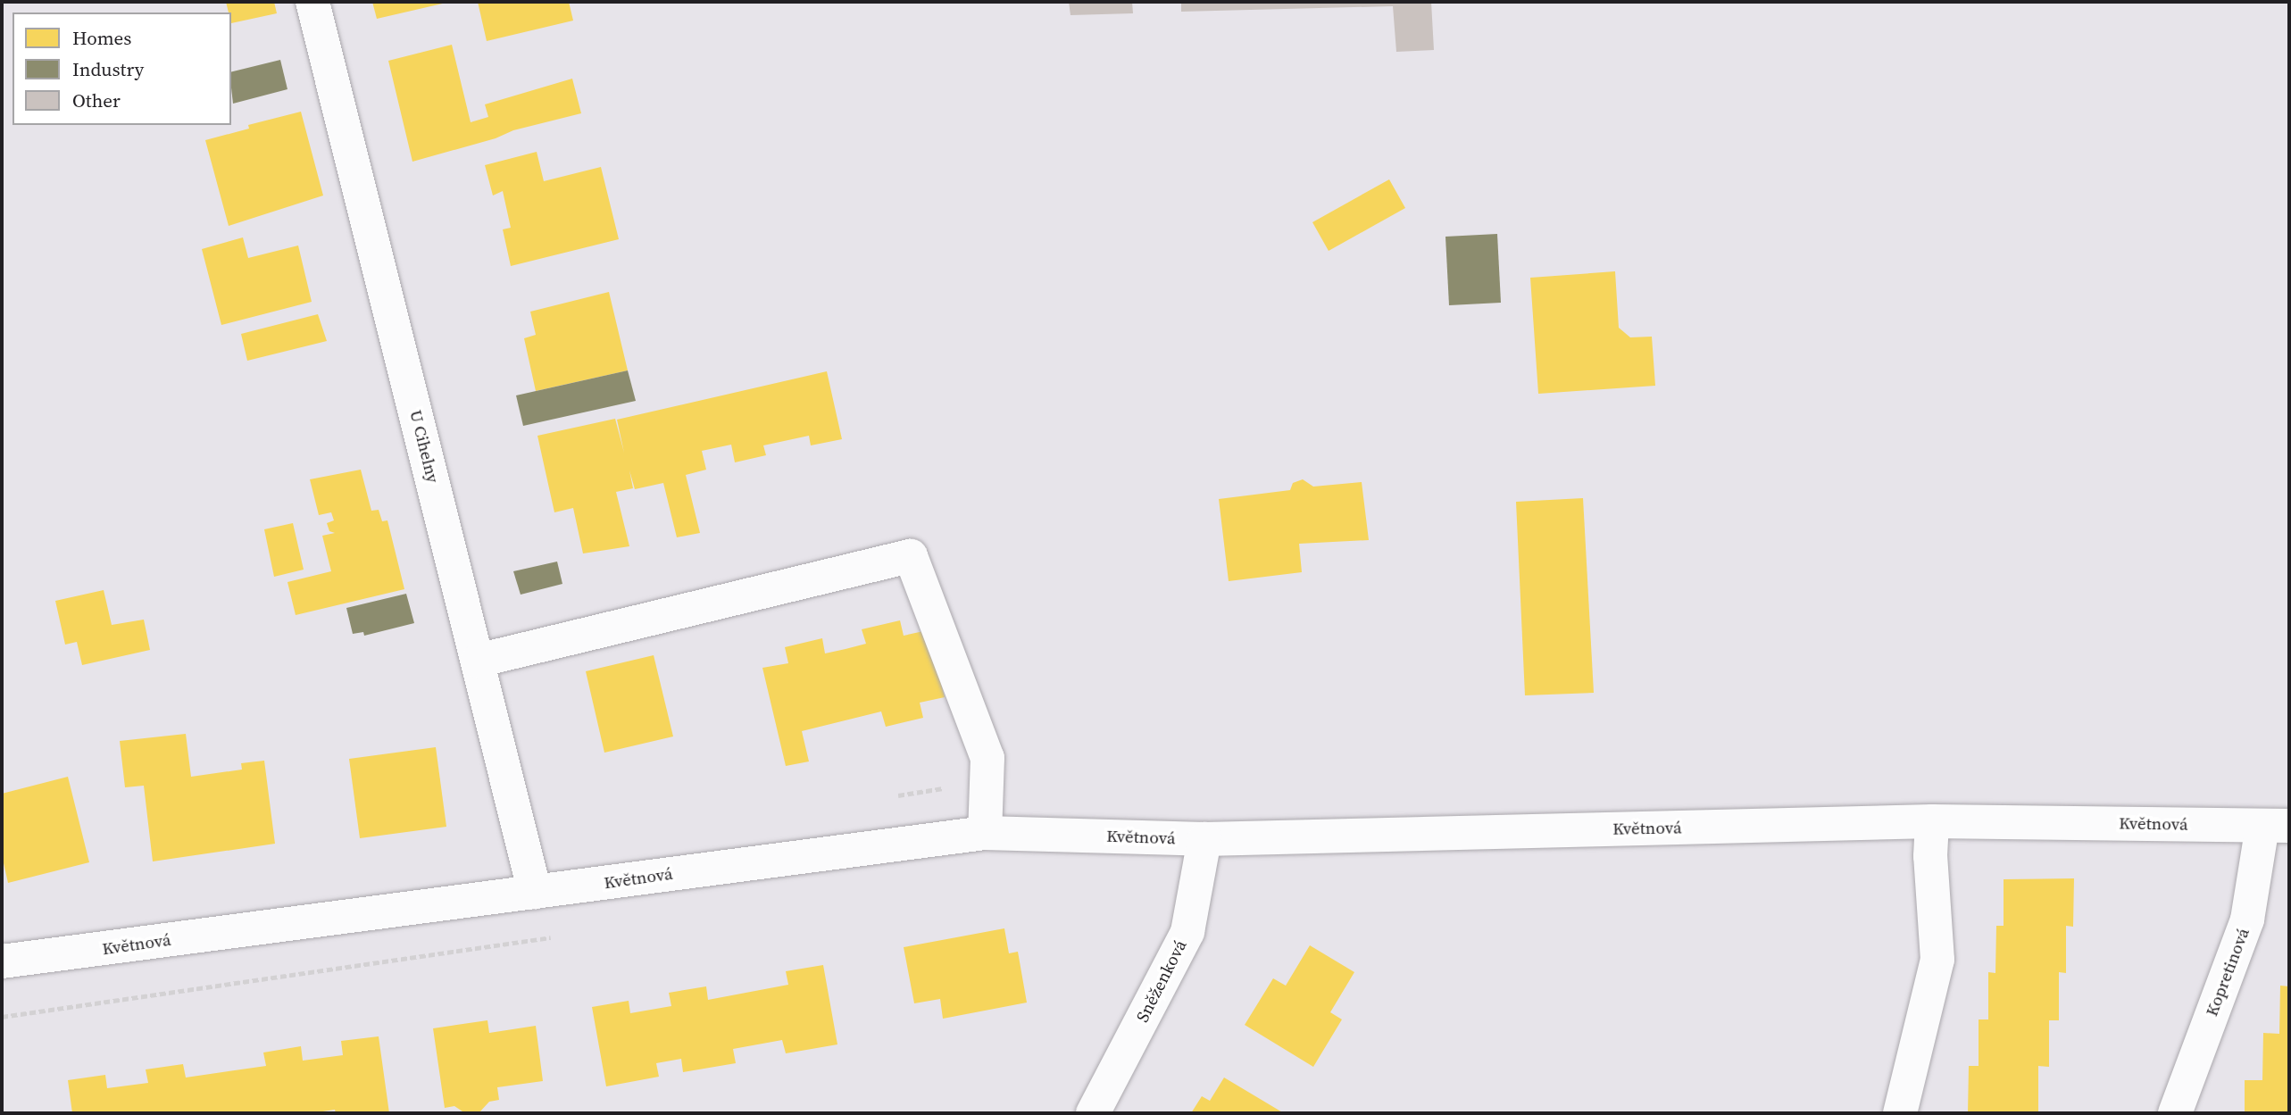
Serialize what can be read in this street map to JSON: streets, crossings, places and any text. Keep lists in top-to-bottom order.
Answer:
{
  "streets": {
    "street": [
      "U Cihelny",
      "Květnová",
      "Kopretinová",
      "Sněženková"
    ]
  },
  "crossings": [
    ["U Cihelny", "Květnová"],
    ["Květnová", "Kopretinová"],
    ["Květnová", "Sněženková"]
  ],
  "legend": ["Homes", "Industry", "Other"]
}
